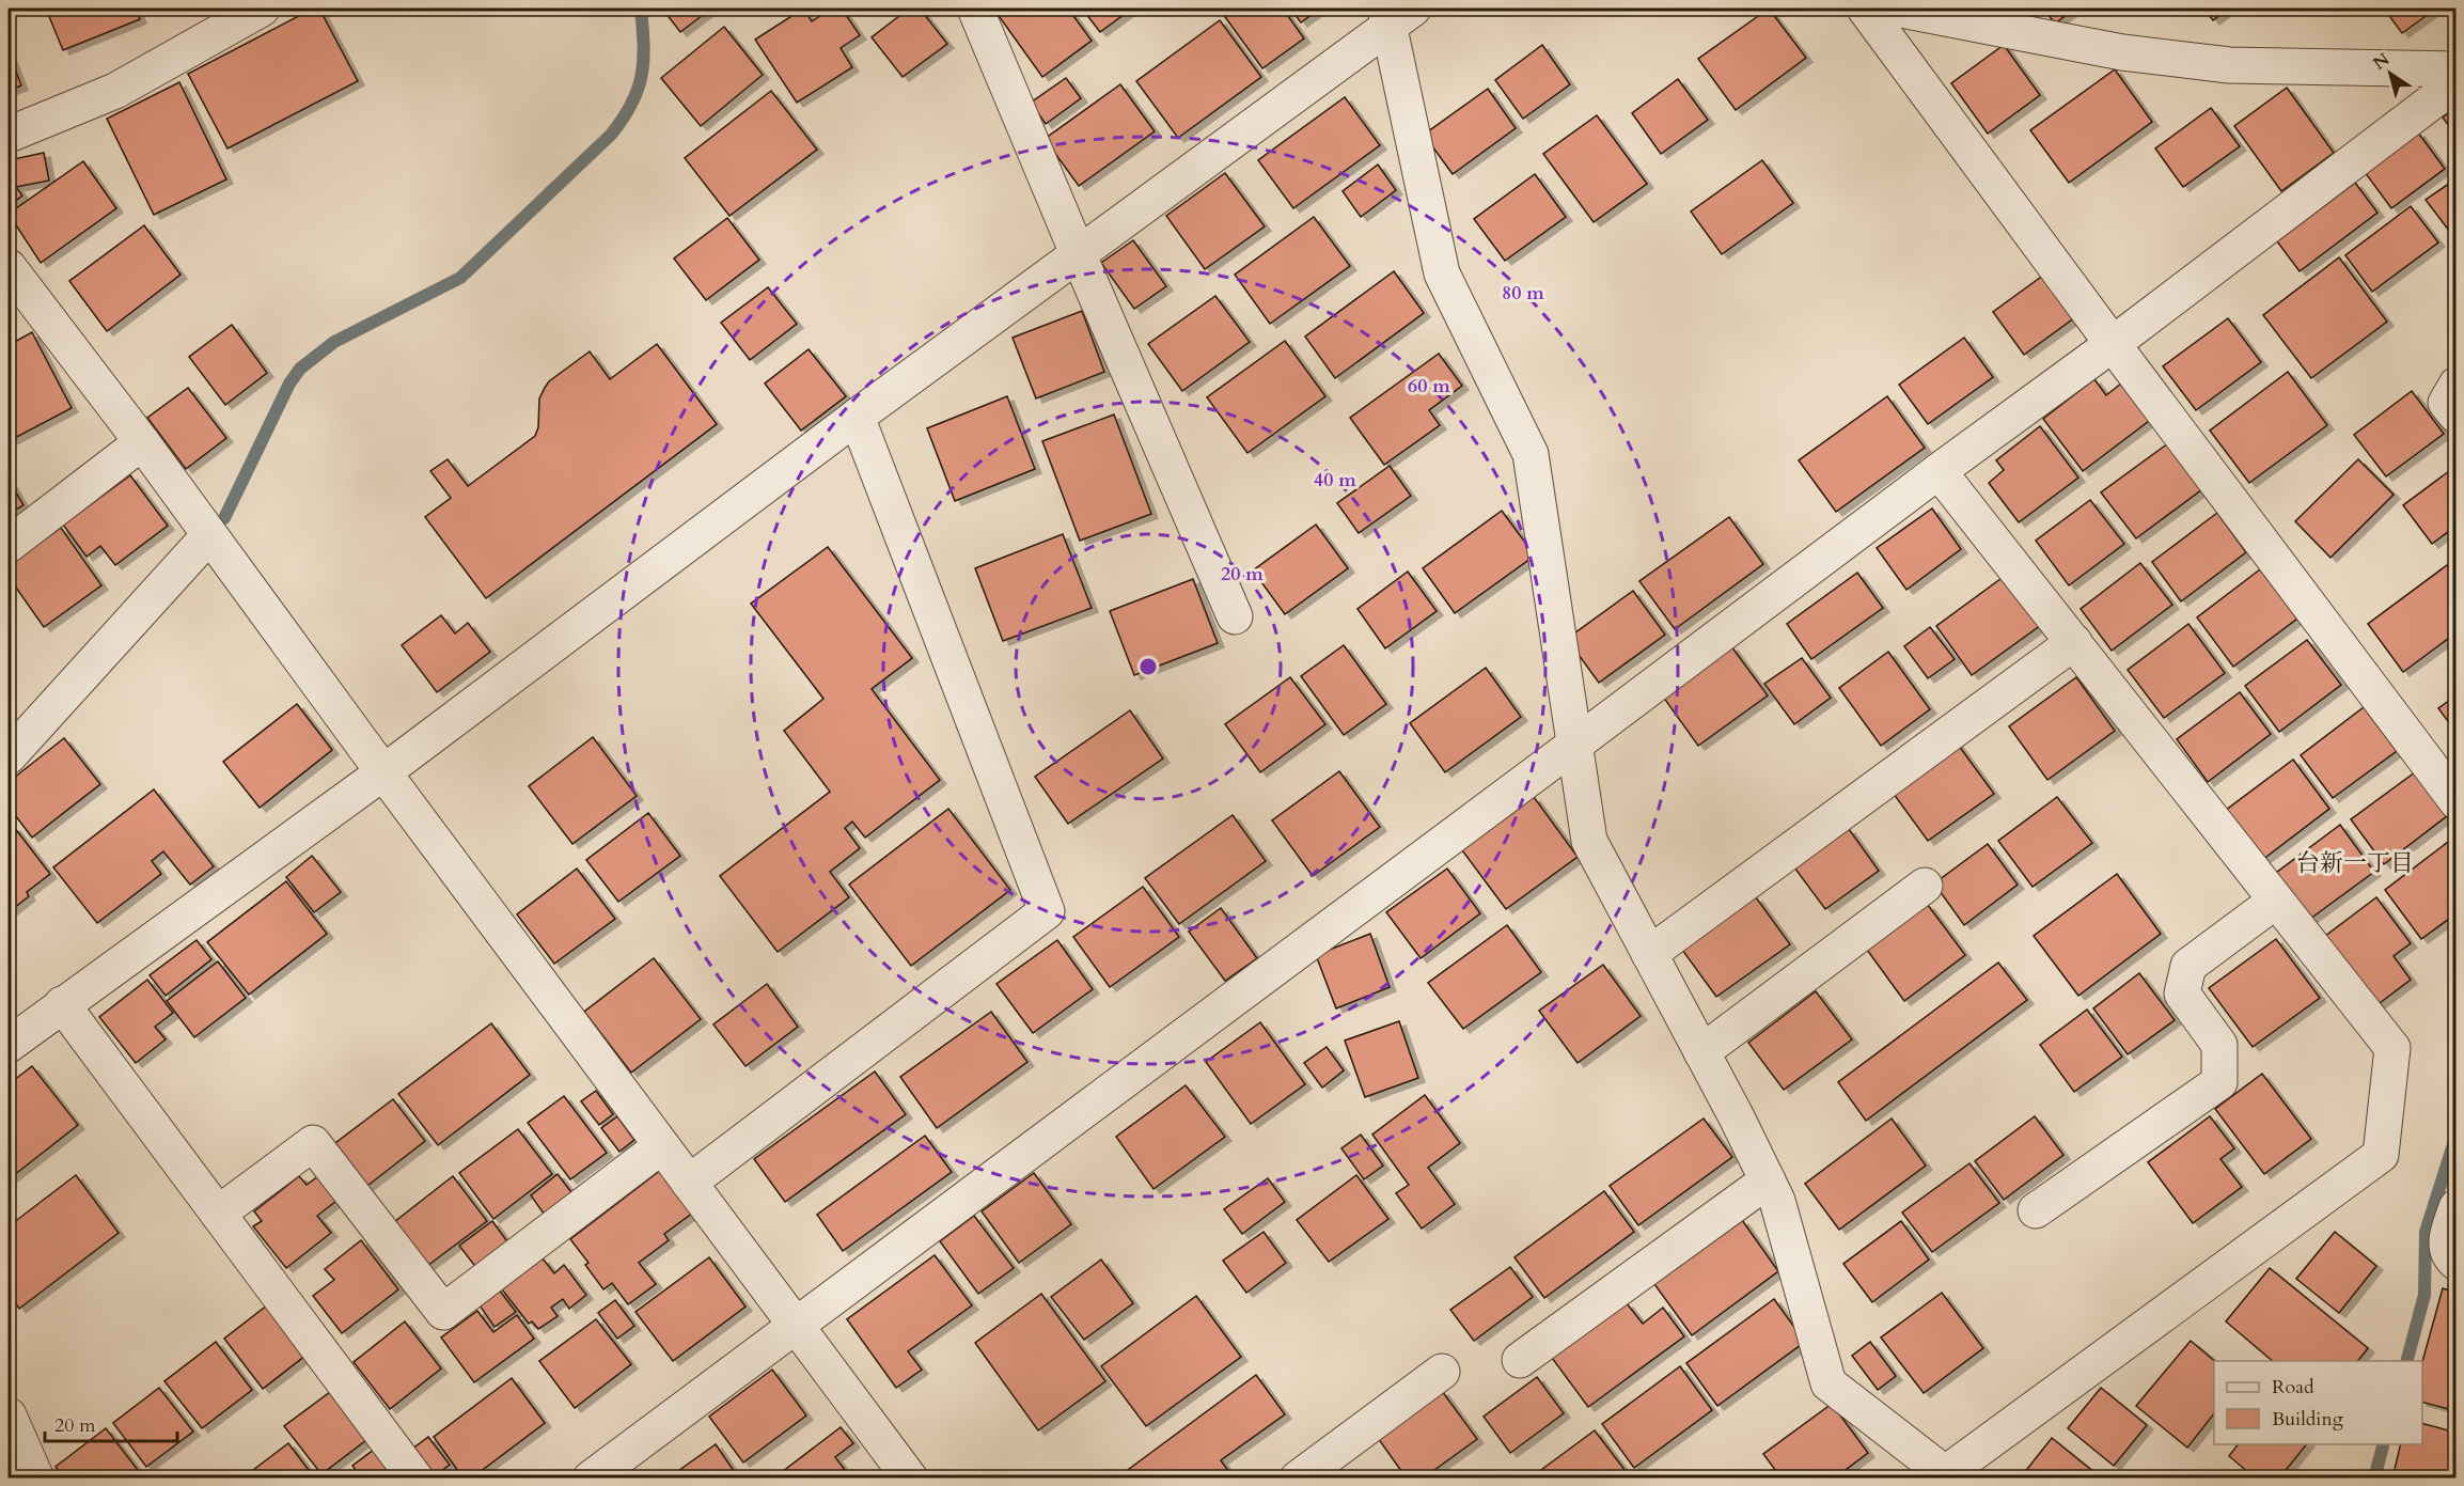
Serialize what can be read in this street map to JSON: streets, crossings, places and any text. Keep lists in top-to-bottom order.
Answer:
{
  "districts": ["台新一丁目"],
  "legend": ["Road", "Building"],
  "scale_bar": "20 m",
  "north": "top left",
  "rings": [
    "80 m",
    "60 m",
    "40 m",
    "20 m"
  ]
}
